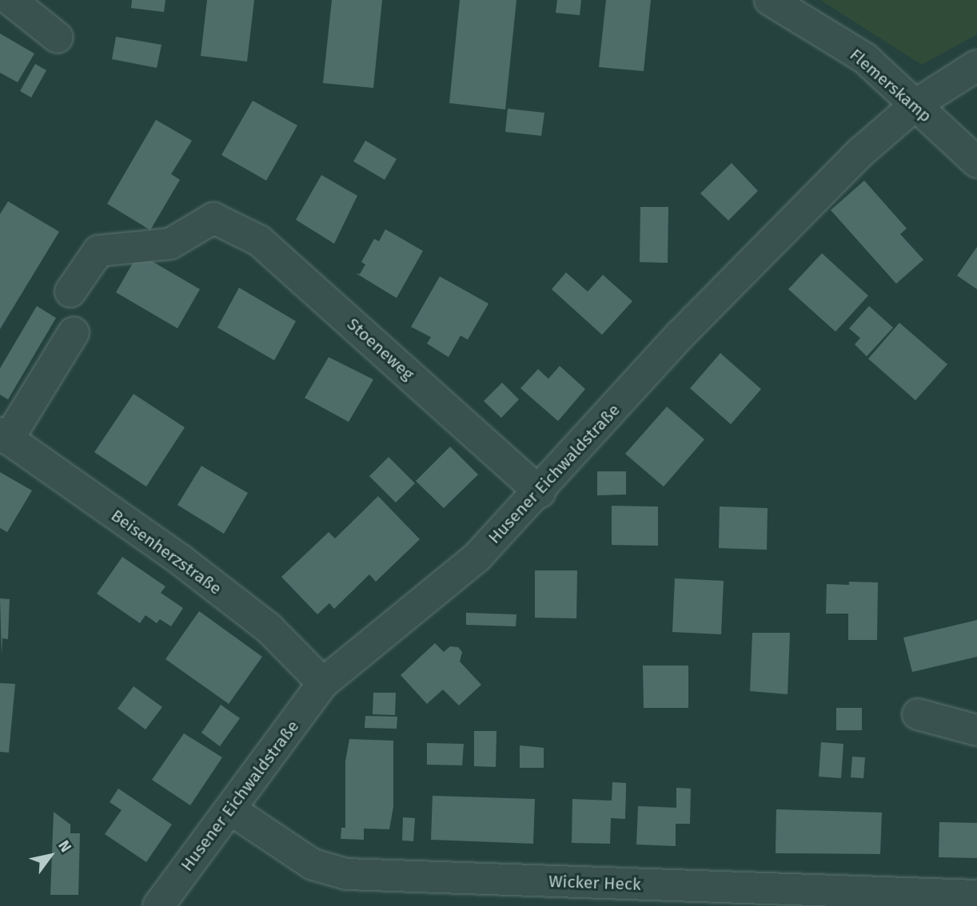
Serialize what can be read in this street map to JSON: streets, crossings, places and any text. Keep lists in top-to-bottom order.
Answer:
{
  "streets": {
    "street": [
      "Flemerskamp",
      "Stoeneweg",
      "Husener Eichwaldstraße",
      "Beisenherzstraße",
      "Wicker Heck"
    ]
  },
  "crossings": [
    ["Flemerskamp", "Husener Eichwaldstraße"],
    ["Stoeneweg", "Husener Eichwaldstraße"],
    ["Husener Eichwaldstraße", "Beisenherzstraße"],
    ["Husener Eichwaldstraße", "Wicker Heck"]
  ],
  "north": "top right"
}
